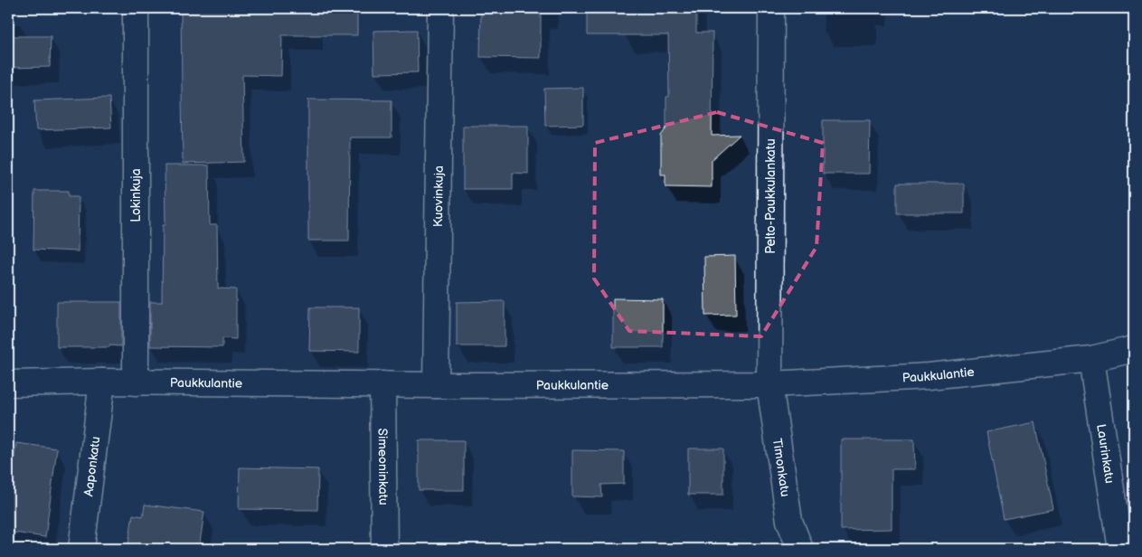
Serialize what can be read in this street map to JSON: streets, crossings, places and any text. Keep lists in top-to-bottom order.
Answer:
{
  "streets": {
    "street": [
      "Lokinkuja",
      "Kuovinkuja",
      "Pelto-Paukkulankatu",
      "Paukkulantie",
      "Laurinkatu",
      "Aaponkatu",
      "Simeoninkatu",
      "Timonkatu"
    ]
  },
  "crossings": [
    ["Lokinkuja", "Paukkulantie"],
    ["Kuovinkuja", "Paukkulantie"],
    ["Pelto-Paukkulankatu", "Paukkulantie"],
    ["Pelto-Paukkulankatu", "Timonkatu"],
    ["Paukkulantie", "Laurinkatu"],
    ["Paukkulantie", "Aaponkatu"],
    ["Paukkulantie", "Simeoninkatu"],
    ["Paukkulantie", "Timonkatu"]
  ]
}
